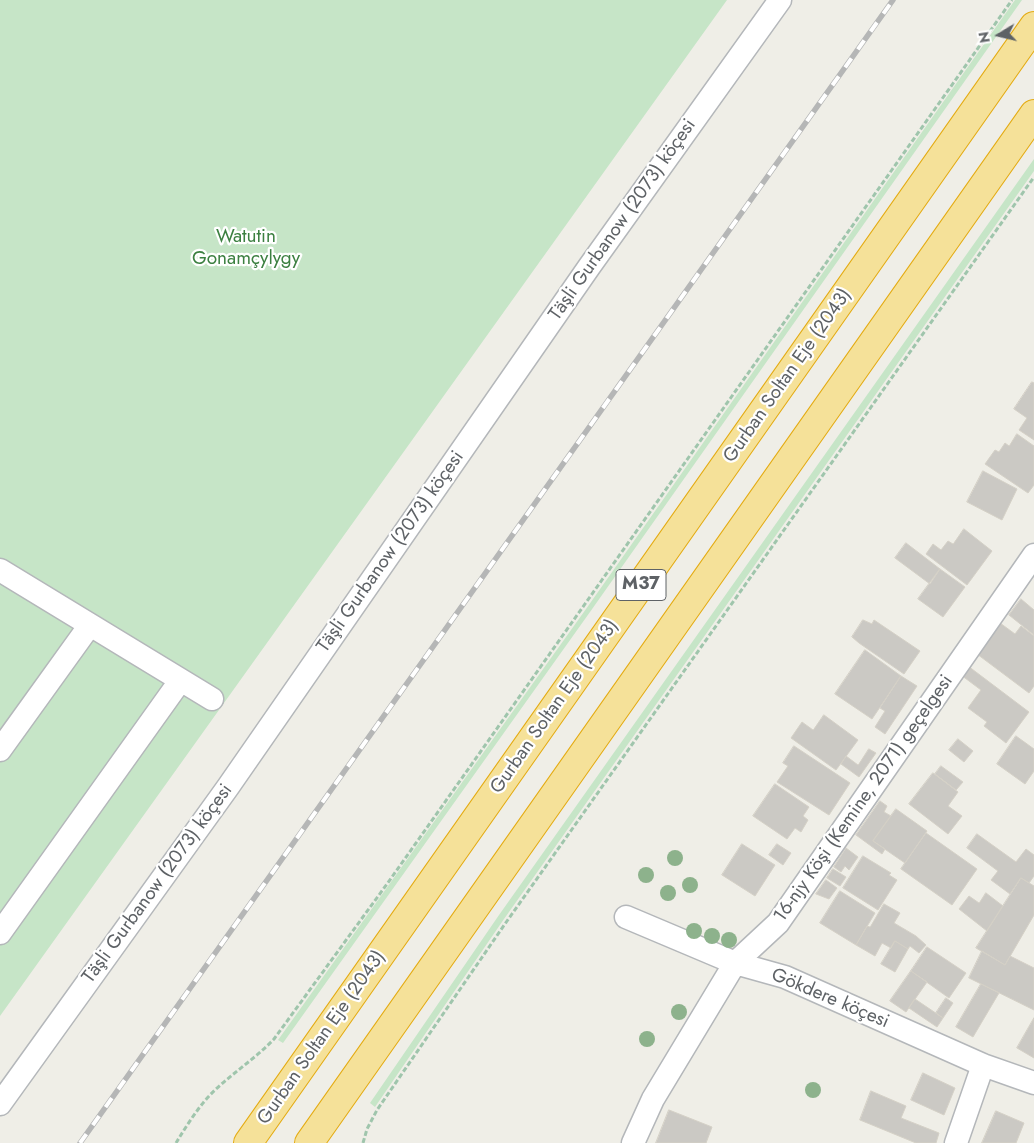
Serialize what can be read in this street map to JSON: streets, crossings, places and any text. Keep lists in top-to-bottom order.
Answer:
{
  "streets": {
    "highway": ["Gurban Soltan Eje (2043)", "M37"],
    "street": ["Täşli Gurbanow (2073) köçesi", "16-njy Köşi (Kemine, 2071) geçelgesi", "Gökdere köçesi"]
  },
  "crossings": [
    ["16-njy Köşi (Kemine, 2071) geçelgesi", "Gökdere köçesi"]
  ],
  "parks": ["Watutin Gonamçylygy"],
  "north": "left"
}
